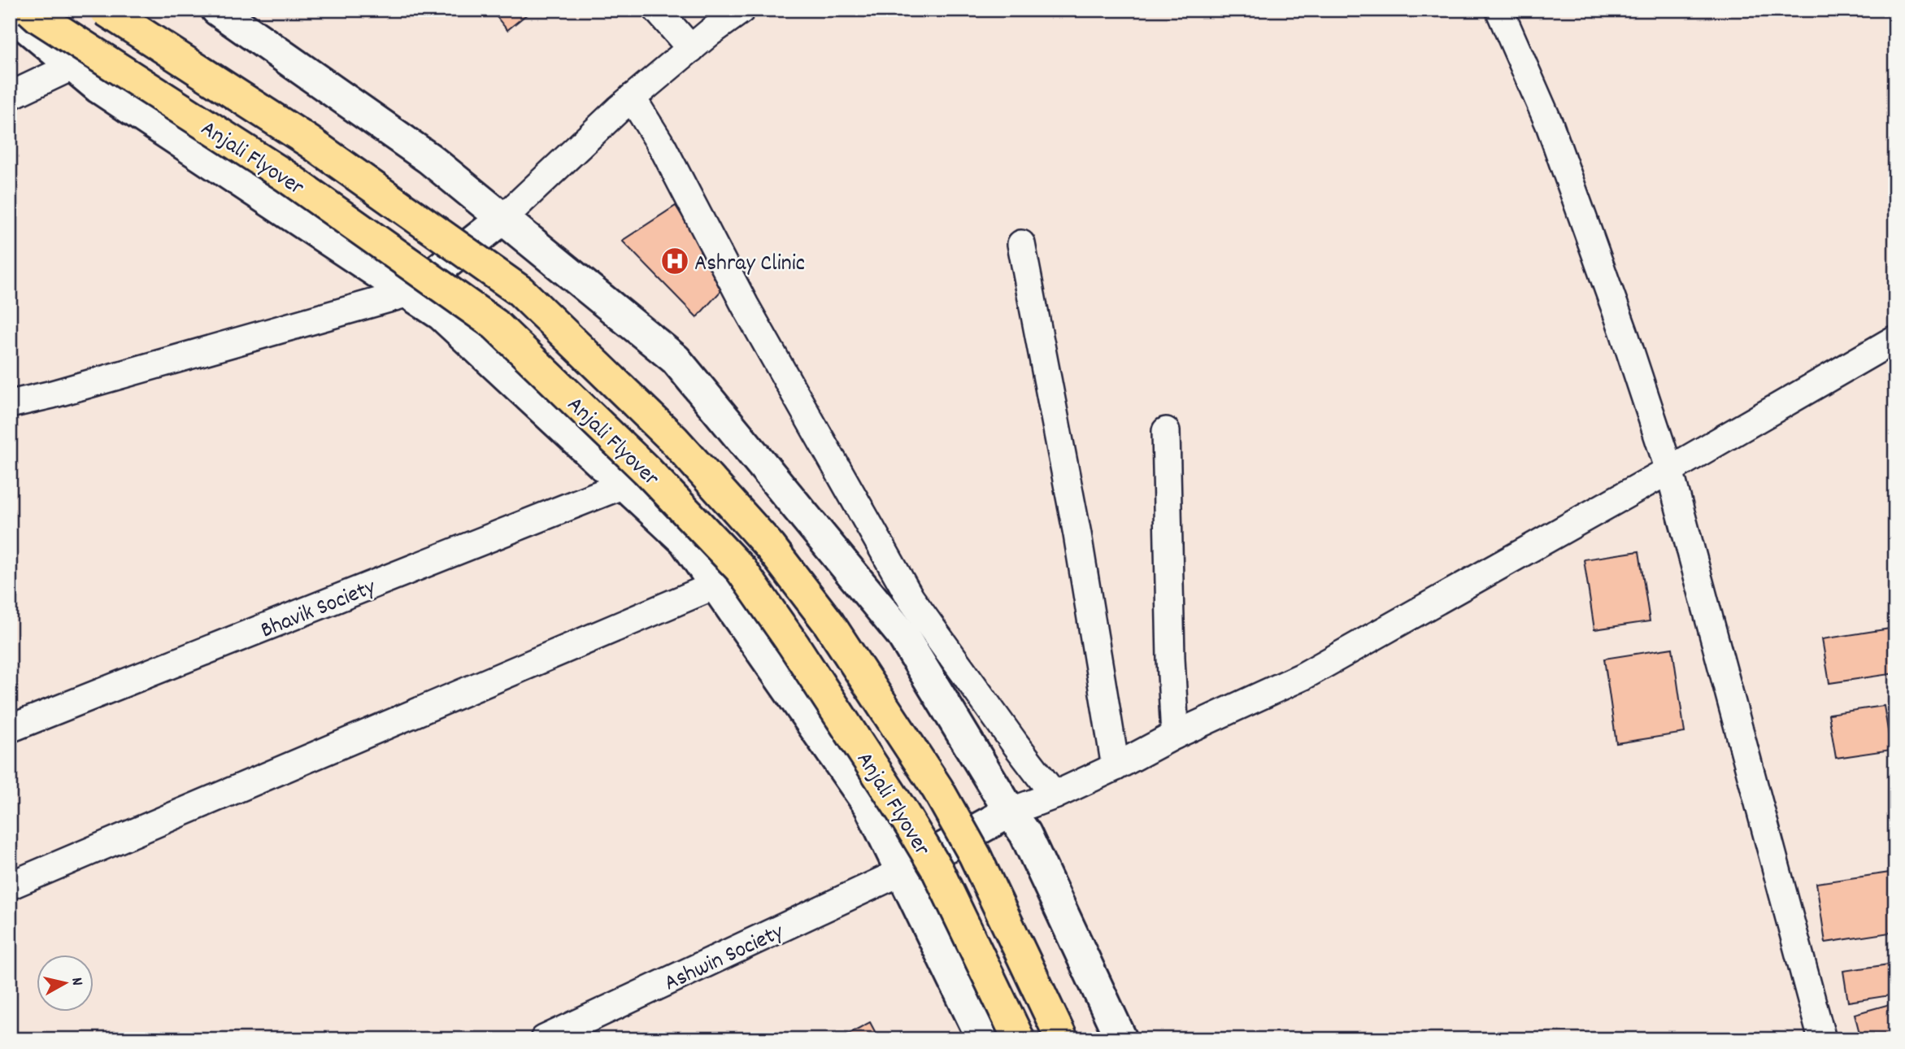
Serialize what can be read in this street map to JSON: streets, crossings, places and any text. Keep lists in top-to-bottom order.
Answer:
{
  "streets": {
    "main road": ["Anjali Flyover"],
    "street": ["Bhavik Society", "Ashwin Society"]
  },
  "places": {
    "hospital": ["Ashray Clinic"]
  },
  "north": "right"
}
